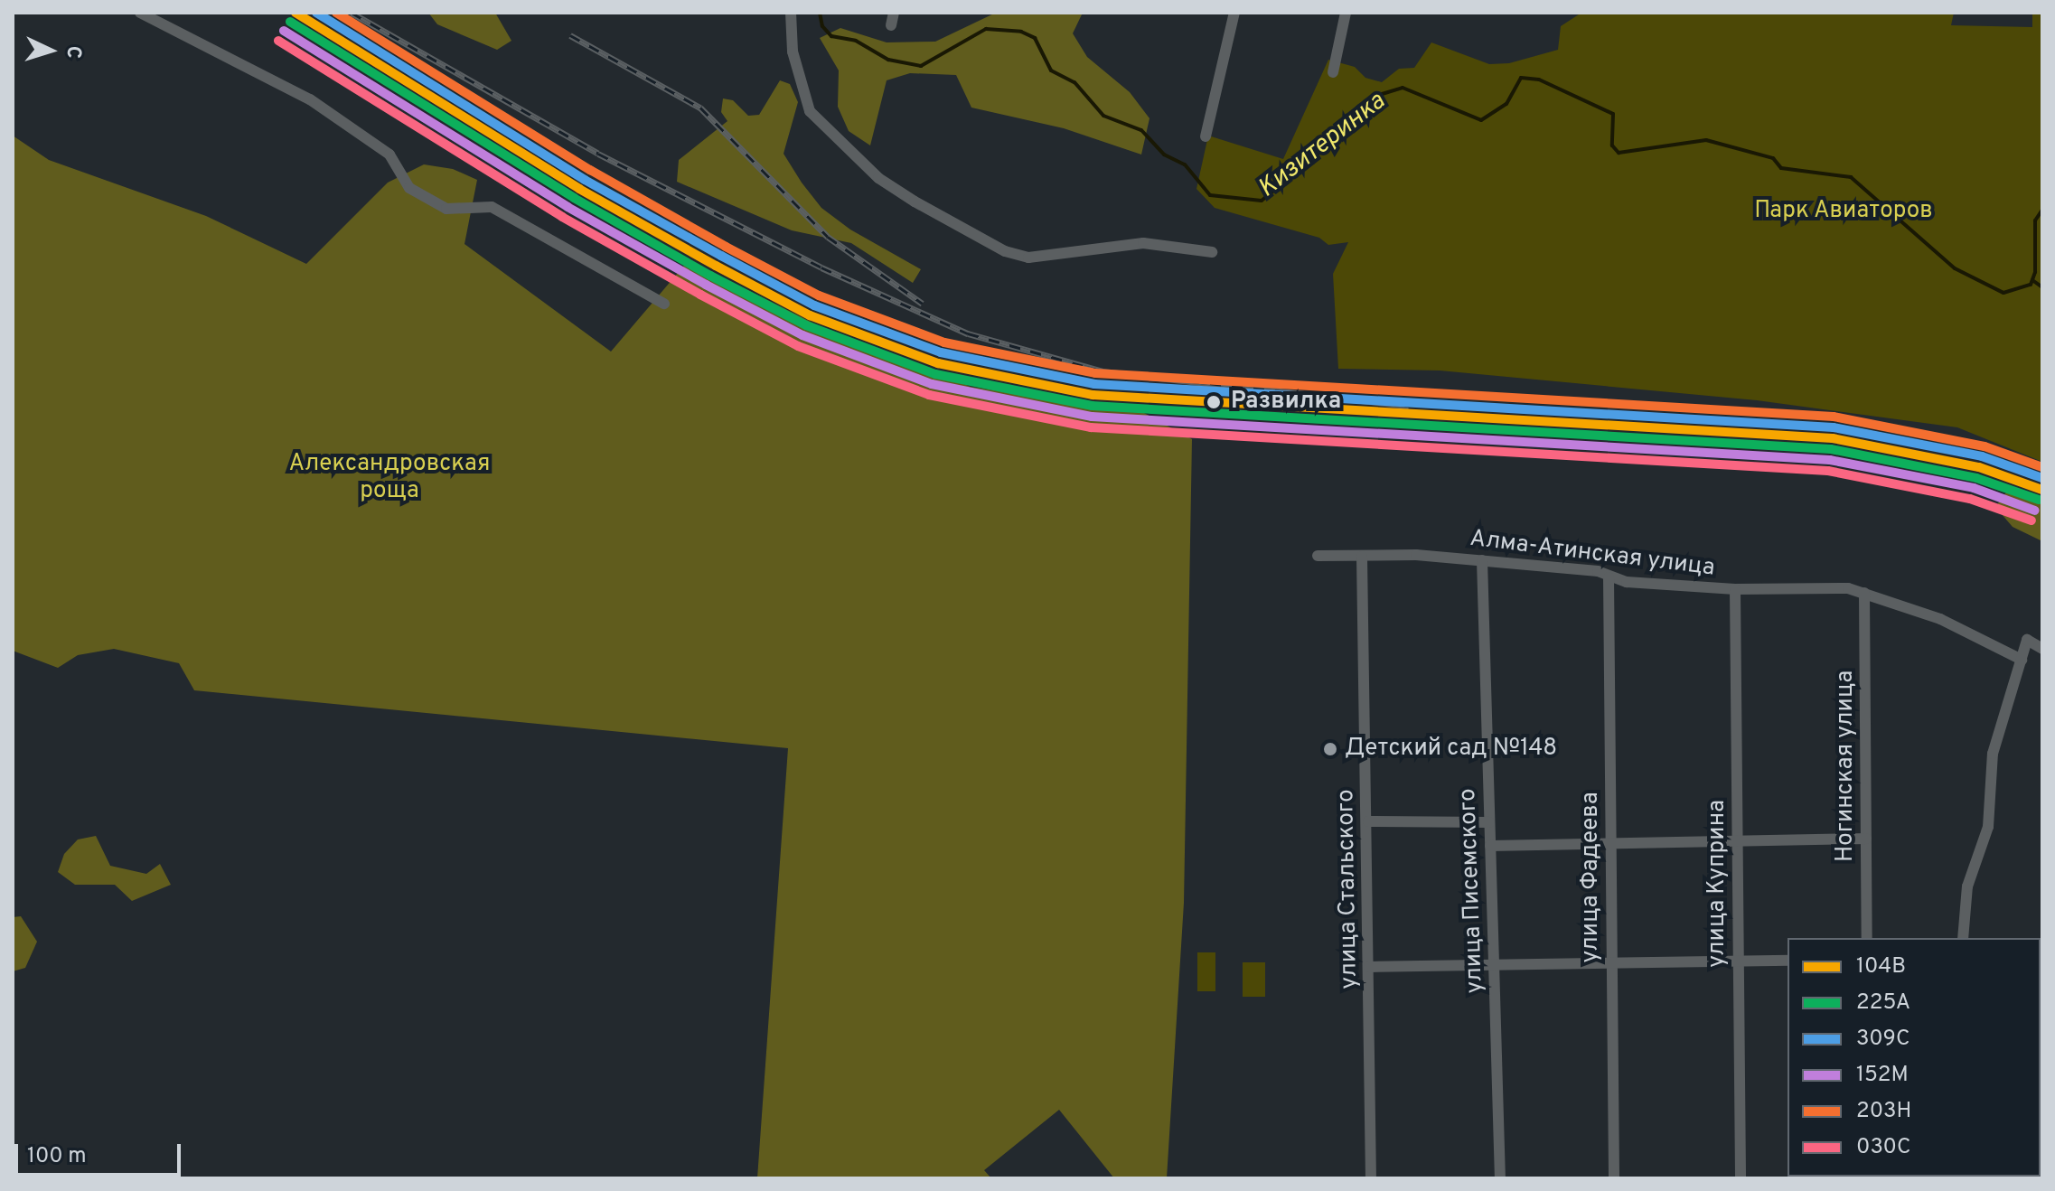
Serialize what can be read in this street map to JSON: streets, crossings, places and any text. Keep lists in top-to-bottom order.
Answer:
{
  "streets": {
    "street": [
      "Алма-Атинская улица",
      "Ногинская улица",
      "улица Фадеева",
      "улица Куприна",
      "улица Стальского",
      "улица Писемского"
    ]
  },
  "crossings": [
    ["Алма-Атинская улица", "Ногинская улица"],
    ["Алма-Атинская улица", "улица Фадеева"],
    ["Алма-Атинская улица", "улица Куприна"],
    ["Алма-Атинская улица", "улица Стальского"],
    ["Алма-Атинская улица", "улица Писемского"]
  ],
  "water": ["Кизитеринка"],
  "parks": ["Парк Авиаторов", "Александровская роща"],
  "places": ["Развилка", "Детский сад №148"],
  "lines": [
    "transit line 104В",
    "transit line 309С",
    "transit line 203Н",
    "transit line 225А",
    "transit line 152М",
    "transit line 030C"
  ],
  "legend": [
    "104В",
    "225А",
    "309С",
    "152М",
    "203Н",
    "030C"
  ],
  "scale_bar": "100 m",
  "north": "right"
}
